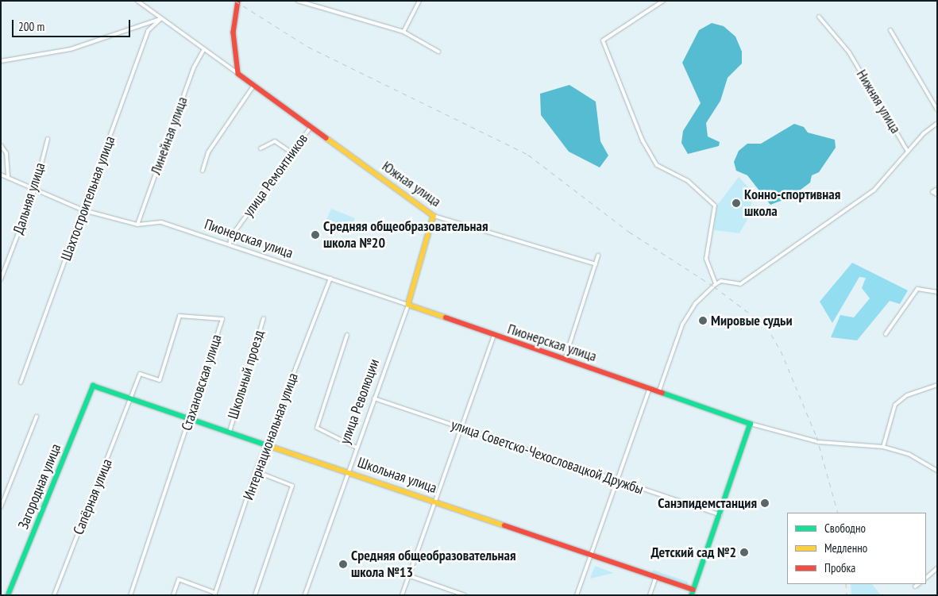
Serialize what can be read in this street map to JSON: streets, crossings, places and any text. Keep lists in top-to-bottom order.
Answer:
{
  "streets": {
    "street": [
      "Нижняя улица",
      "Линейная улица",
      "улица Ремонтников",
      "Южная улица",
      "Дальняя улица",
      "Шахтостроительная улица",
      "Пионерская улица",
      "Школьный проезд",
      "Стахановская улица",
      "улица Революции",
      "Интернациональная улица",
      "улица Советско-Чехословацкой Дружбы",
      "Школьная улица",
      "Загородная улица",
      "Сапёрная улица"
    ]
  },
  "crossings": [
    ["Линейная улица", "Пионерская улица"],
    ["улица Ремонтников", "Южная улица"],
    ["улица Ремонтников", "Пионерская улица"],
    ["Южная улица", "улица Революции"],
    ["Пионерская улица", "улица Революции"],
    ["Пионерская улица", "Интернациональная улица"],
    ["Школьный проезд", "Школьная улица"],
    ["Стахановская улица", "Школьная улица"],
    ["Стахановская улица", "Сапёрная улица"],
    ["улица Революции", "улица Советско-Чехословацкой Дружбы"],
    ["улица Революции", "Школьная улица"],
    ["Интернациональная улица", "Школьная улица"],
    ["Школьная улица", "Загородная улица"],
    ["Школьная улица", "Сапёрная улица"]
  ],
  "places": [
    "Конно-спортивная школа",
    "Средняя общеобразовательная школа №20",
    "Мировые судьи",
    "Санэпидемстанция",
    "Детский сад №2",
    "Средняя общеобразовательная школа №13"
  ],
  "legend": ["Свободно", "Медленно", "Пробка"],
  "scale_bar": "200 m"
}
